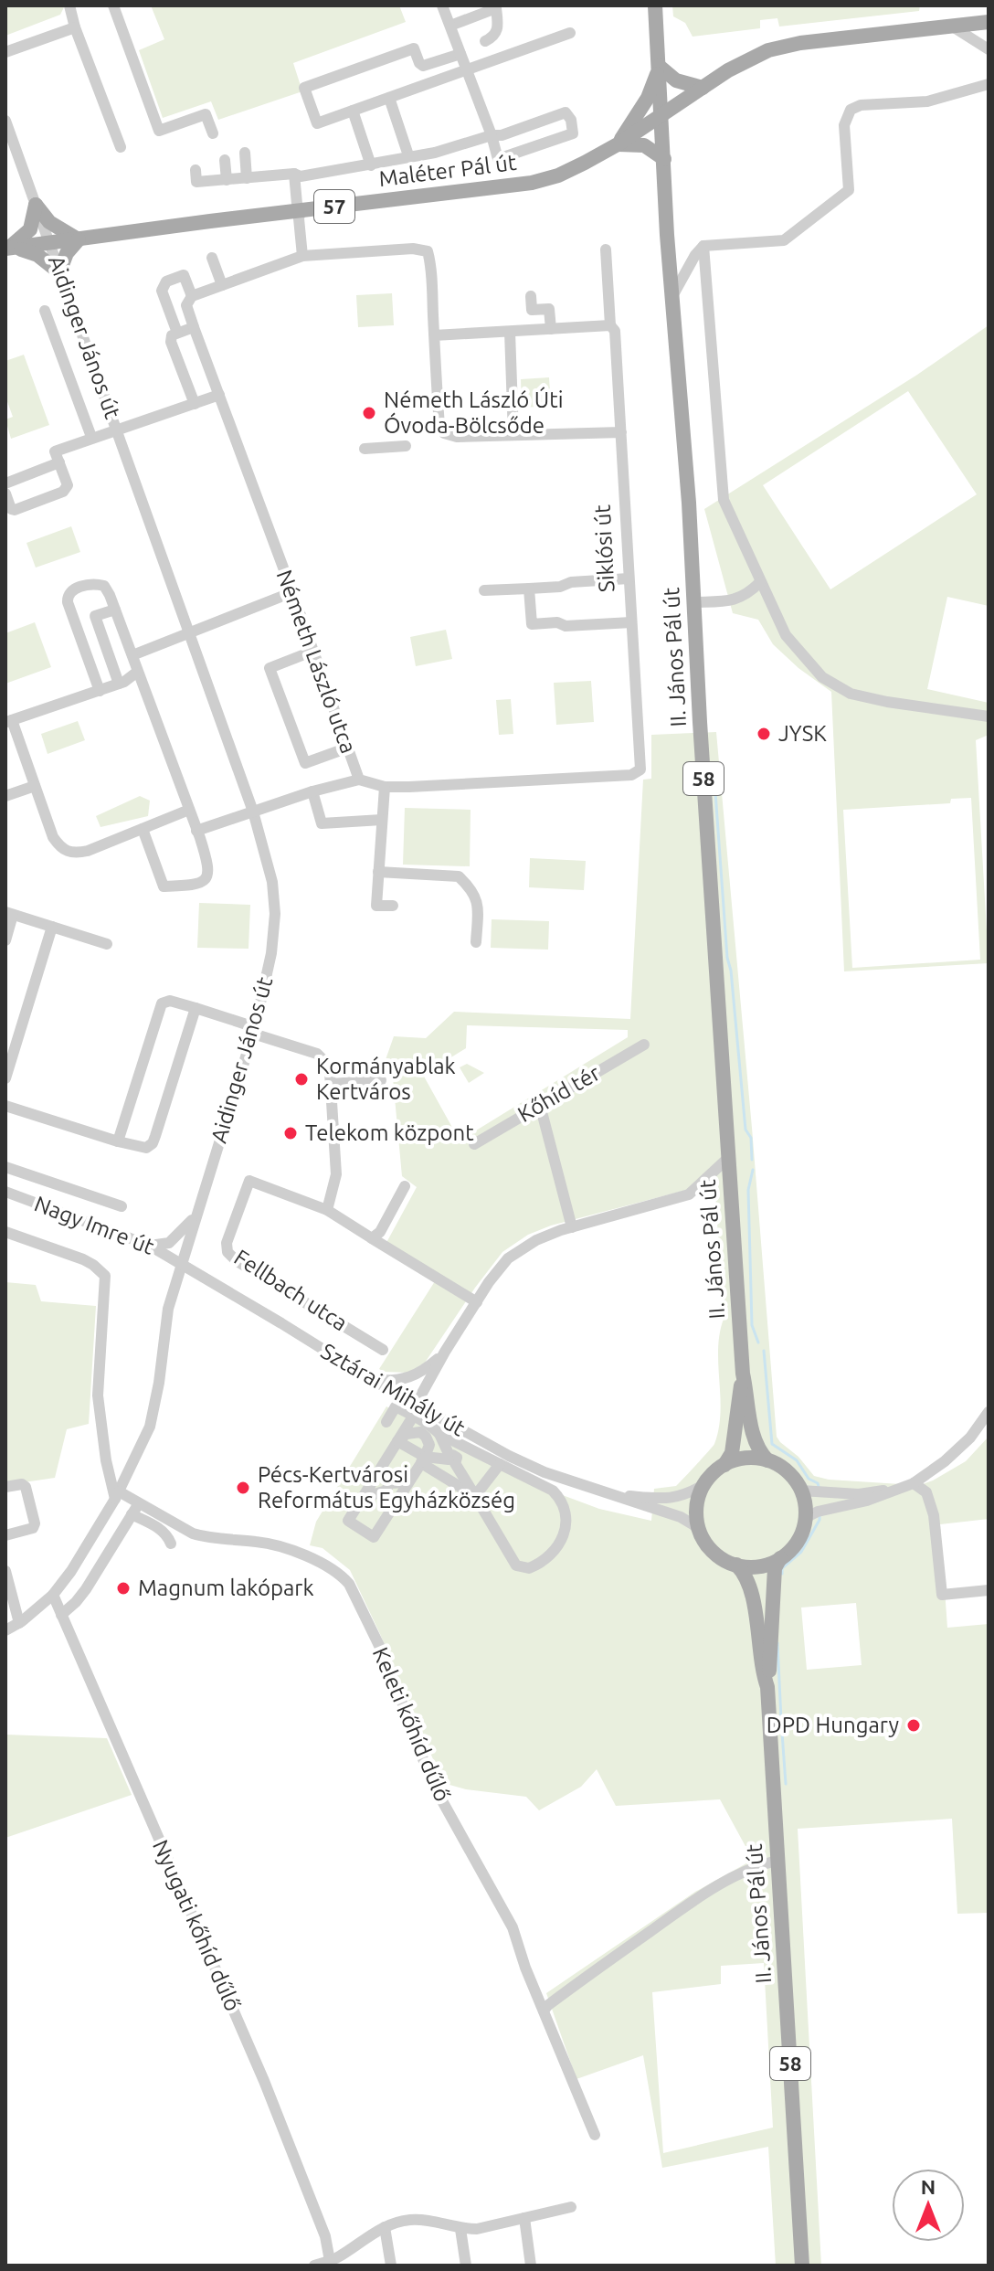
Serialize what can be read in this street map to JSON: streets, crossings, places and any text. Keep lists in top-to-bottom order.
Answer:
{
  "streets": {
    "main road": [
      "Maléter Pál út",
      "57",
      "II. János Pál út",
      "58"
    ],
    "street": [
      "Aidinger János út",
      "Siklósi út",
      "Németh László utca",
      "Kőhíd tér",
      "Nagy Imre út",
      "Fellbach utca",
      "Sztárai Mihály út",
      "Keleti kőhíd dűlő",
      "Nyugati kőhíd dűlő"
    ]
  },
  "crossings": [
    ["Maléter Pál út", "57"],
    ["Maléter Pál út", "Aidinger János út"],
    ["Maléter Pál út", "58"],
    ["57", "58"],
    ["Aidinger János út", "Nagy Imre út"],
    ["Aidinger János út", "Sztárai Mihály út"],
    ["Aidinger János út", "Keleti kőhíd dűlő"],
    ["Aidinger János út", "Nyugati kőhíd dűlő"],
    ["Siklósi út", "Németh László utca"],
    ["II. János Pál út", "58"],
    ["II. János Pál út", "Sztárai Mihály út"],
    ["58", "Sztárai Mihály út"],
    ["Nagy Imre út", "Sztárai Mihály út"],
    ["Nagy Imre út", "Keleti kőhíd dűlő"]
  ],
  "places": [
    "Németh László Úti Óvoda-Bölcsőde",
    "JYSK",
    "Kormányablak Kertváros",
    "Telekom központ",
    "Pécs-Kertvárosi Református Egyházközség",
    "Magnum lakópark",
    "DPD Hungary"
  ],
  "north": "top"
}
